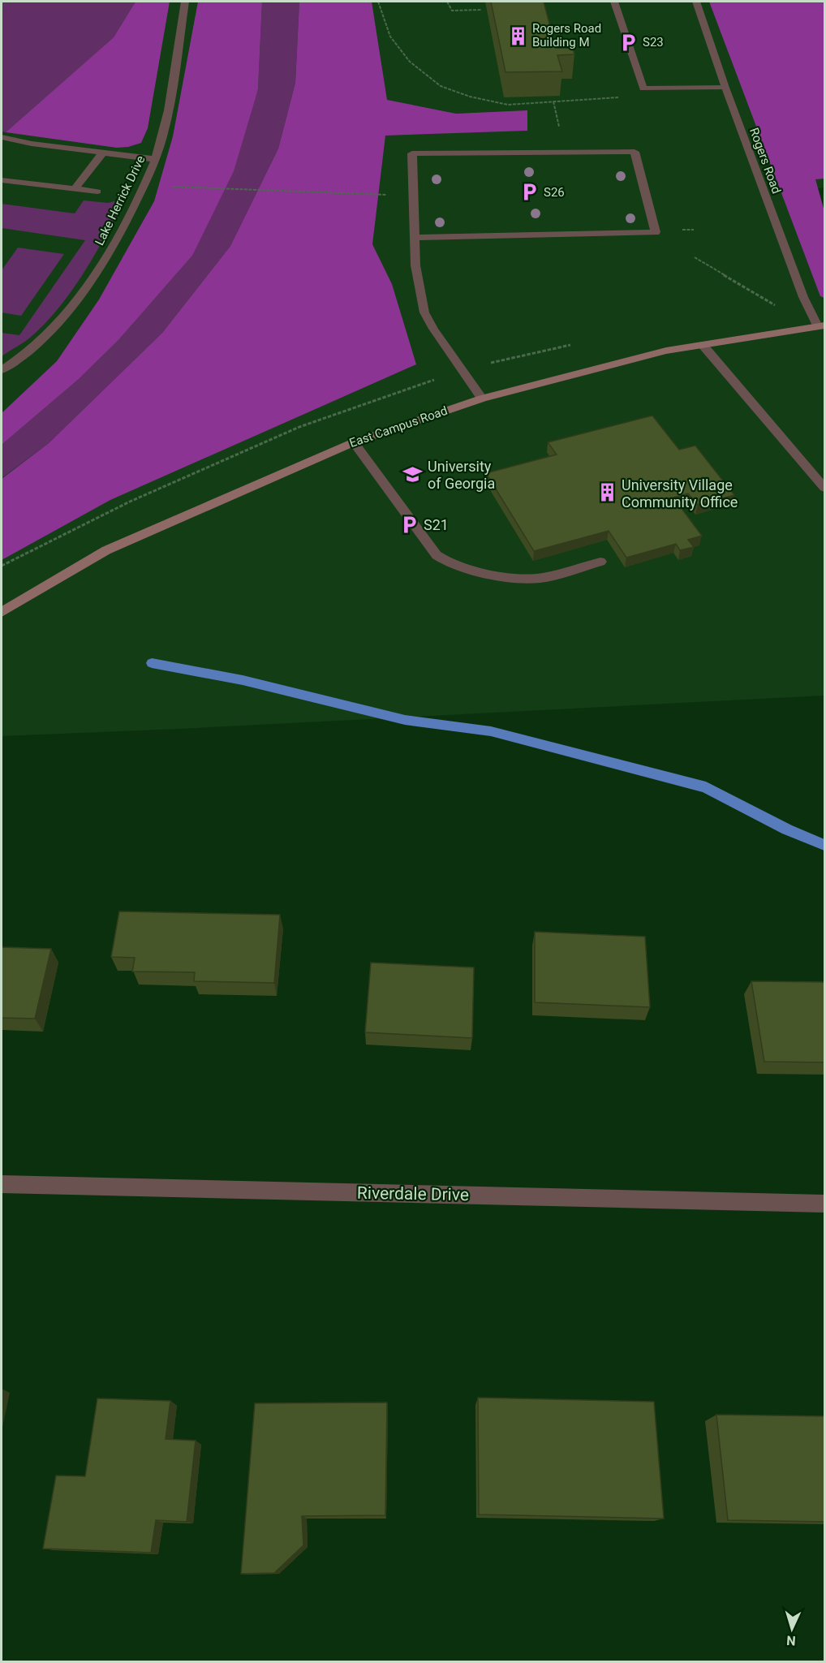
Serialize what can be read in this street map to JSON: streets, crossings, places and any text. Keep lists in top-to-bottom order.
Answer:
{
  "streets": {
    "main road": ["East Campus Road"],
    "street": ["Rogers Road", "Lake Herrick Drive", "Riverdale Drive"]
  },
  "crossings": [
    ["Rogers Road", "East Campus Road"]
  ],
  "places": {
    "building": ["Rogers Road Building M", "University Village Community Office"],
    "parking": ["S23", "S26", "S21"],
    "school or university": ["University of Georgia"]
  },
  "north": "bottom"
}
